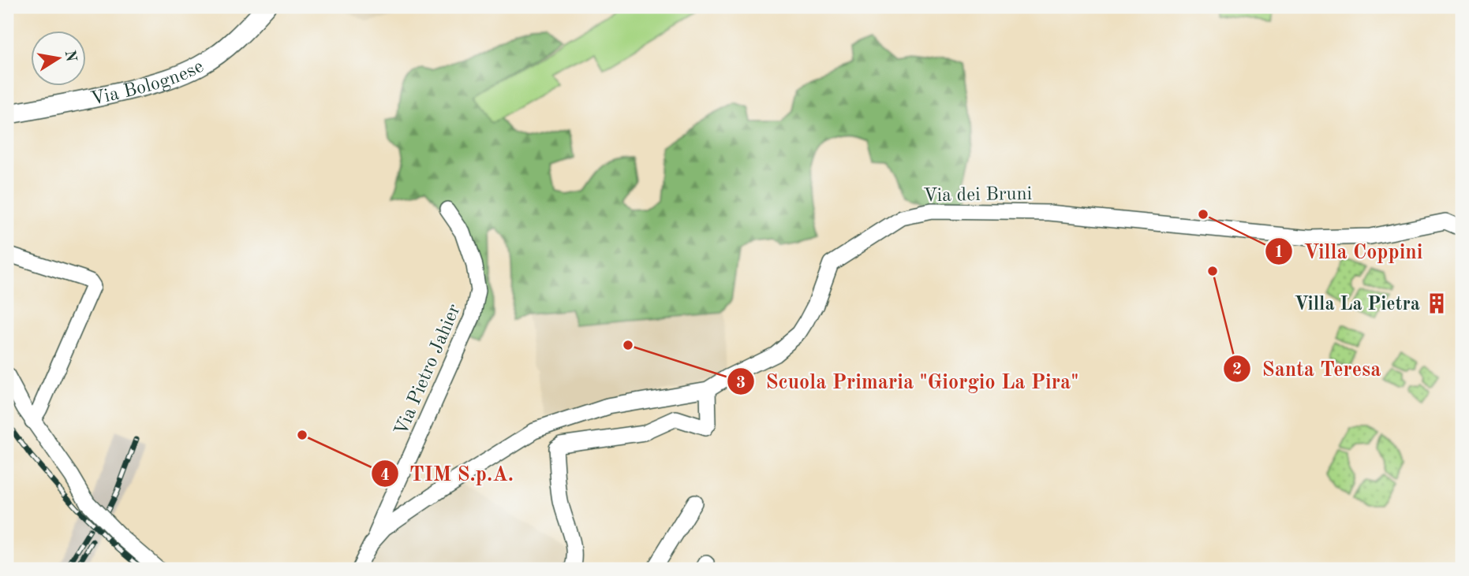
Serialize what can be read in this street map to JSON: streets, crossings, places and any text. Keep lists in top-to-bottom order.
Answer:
{
  "streets": {
    "main road": ["Via Bolognese"],
    "street": ["Via dei Bruni", "Via Pietro Jahier"]
  },
  "crossings": [
    ["Via dei Bruni", "Via Pietro Jahier"]
  ],
  "places": {
    "other": [
      "Villa Coppini",
      "Santa Teresa",
      "Scuola Primaria \"Giorgio La Pira\"",
      "TIM S.p.A."
    ],
    "building": ["Villa La Pietra"]
  },
  "north": "right"
}
